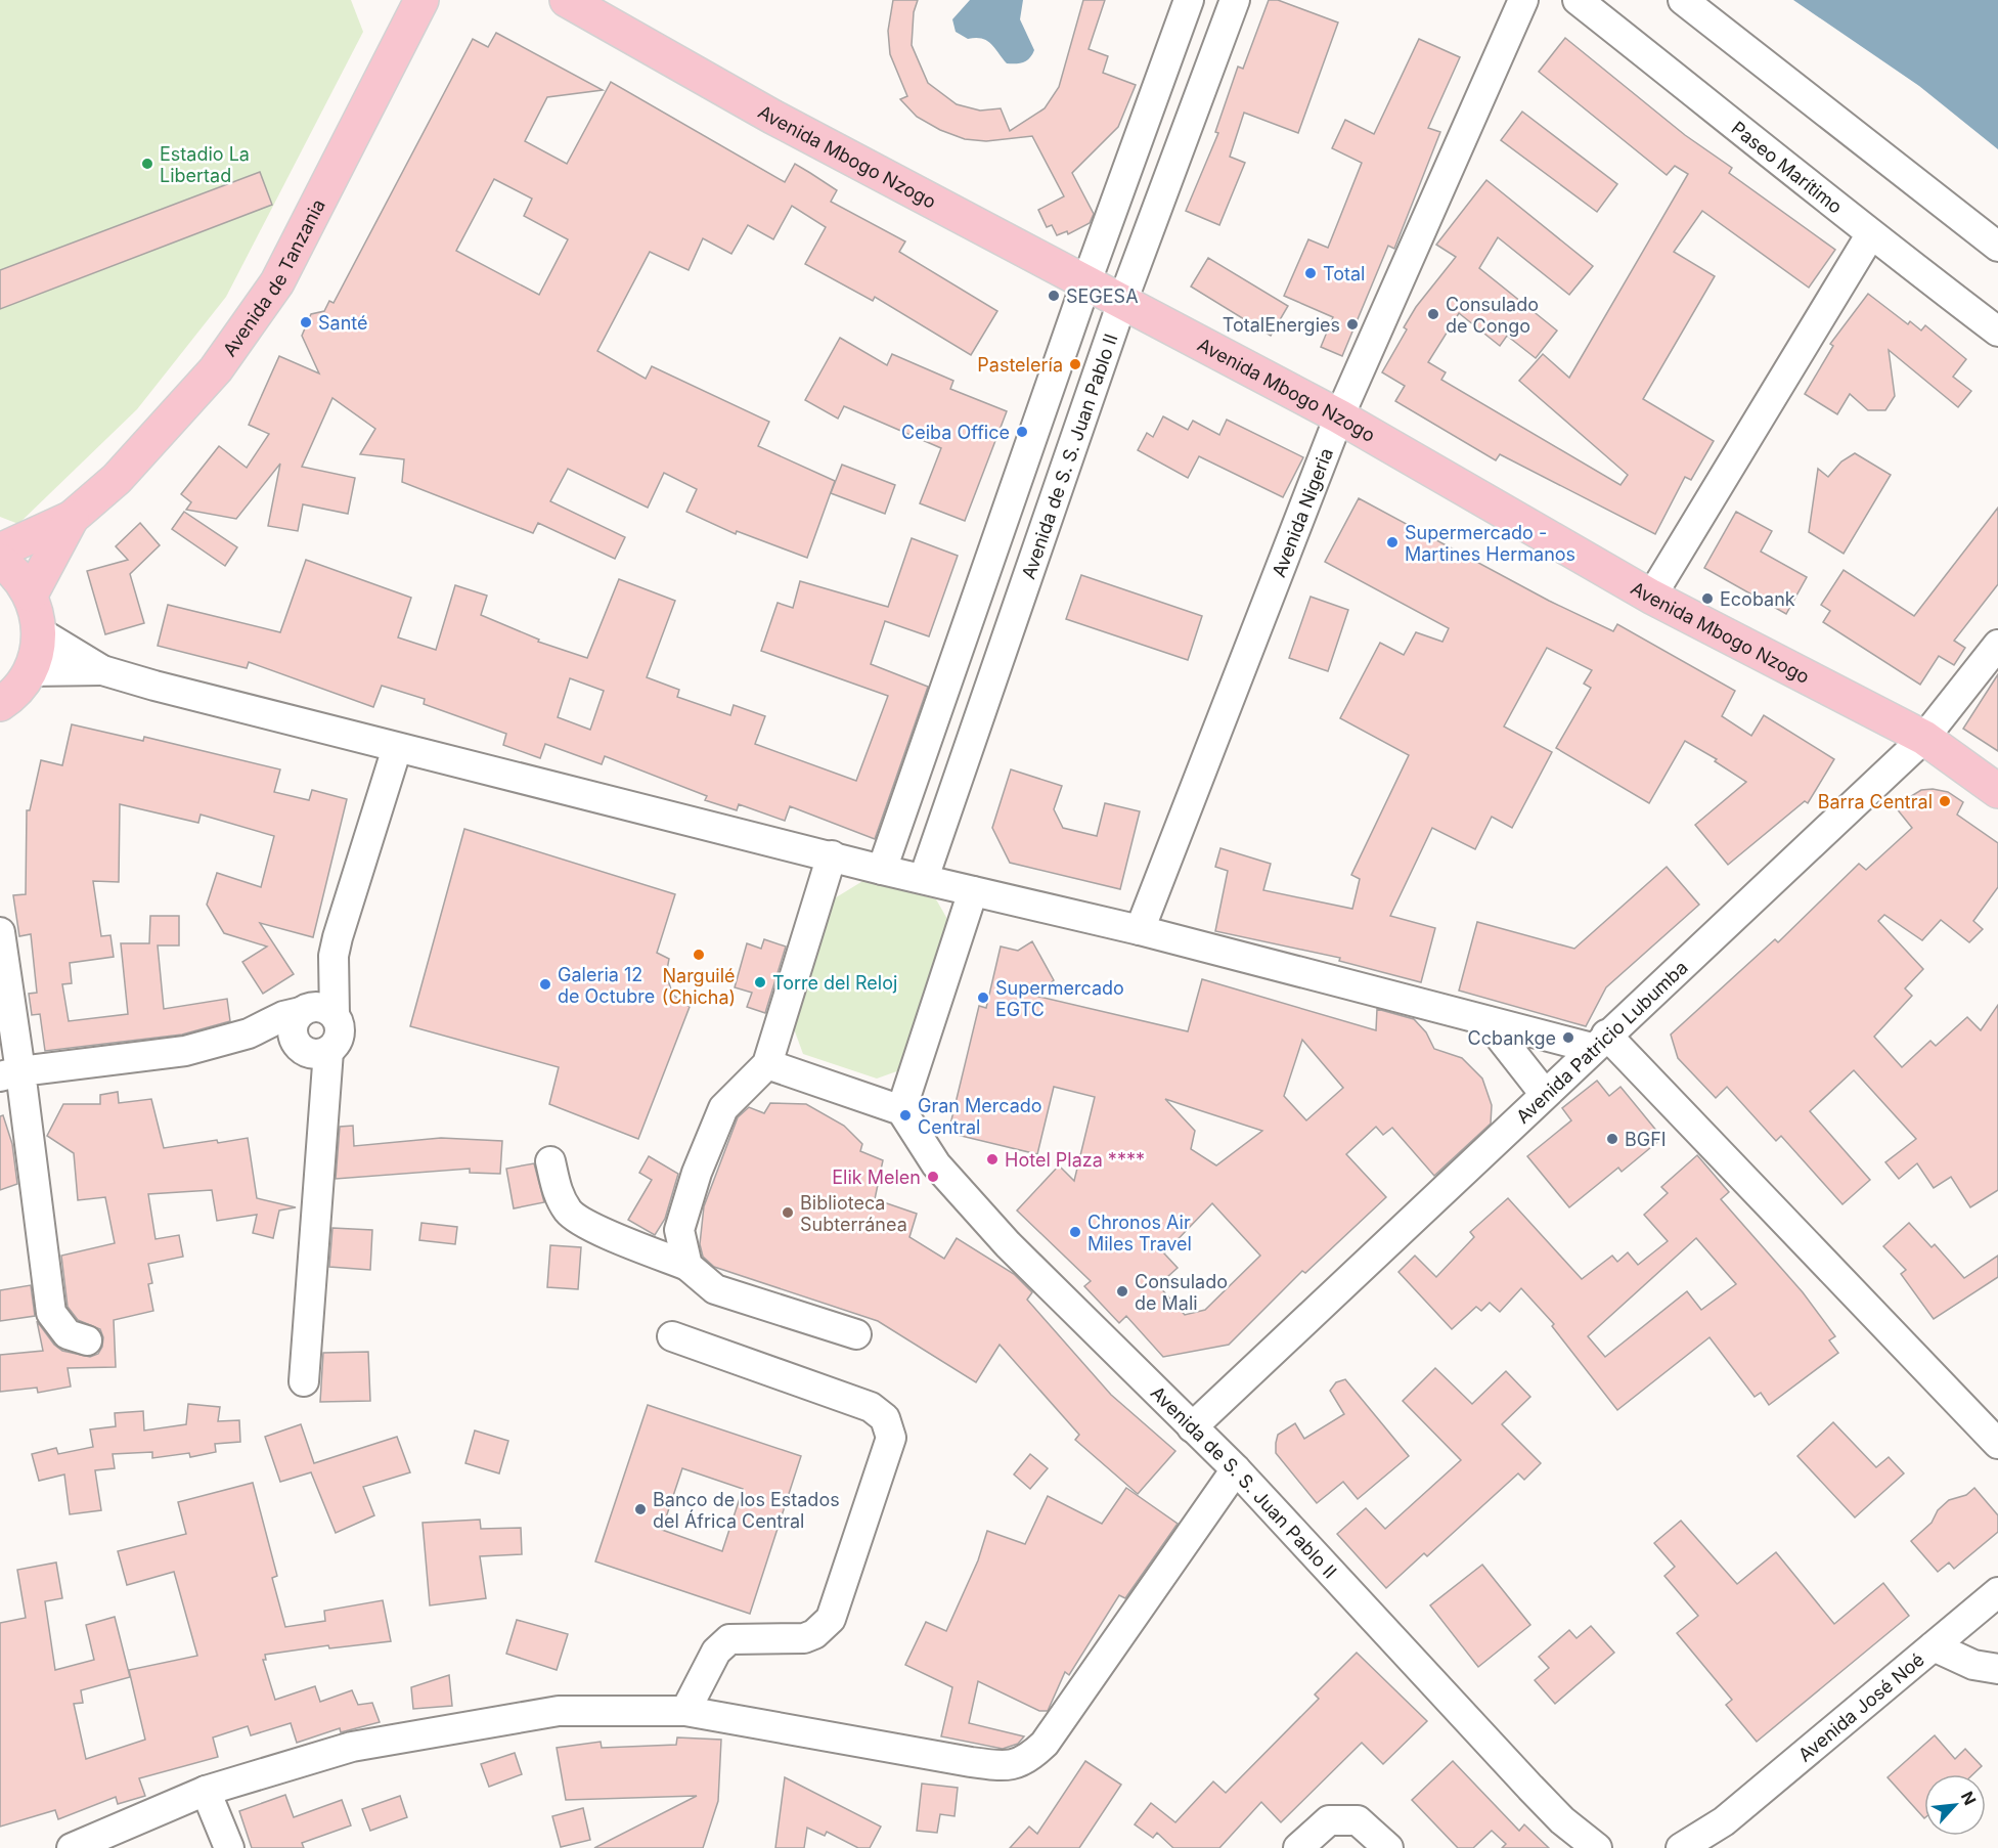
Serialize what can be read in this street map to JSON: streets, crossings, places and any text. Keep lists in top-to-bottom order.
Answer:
{
  "streets": {
    "main road": ["Avenida Mbogo Nzogo", "Avenida de Tanzania"],
    "street": [
      "Paseo Marítimo",
      "Avenida de S. S. Juan Pablo II",
      "Avenida Nigeria",
      "Avenida Patricio Lubumba",
      "Avenida José Noé"
    ]
  },
  "crossings": [
    ["Avenida Mbogo Nzogo", "Avenida de S. S. Juan Pablo II"],
    ["Avenida Mbogo Nzogo", "Avenida Nigeria"],
    ["Avenida Mbogo Nzogo", "Avenida Patricio Lubumba"],
    ["Avenida de S. S. Juan Pablo II", "Avenida Patricio Lubumba"]
  ],
  "places": [
    "Estadio La Libertad",
    "Total",
    "SEGESA",
    "Consulado de Congo",
    "Santé",
    "TotalEnergies",
    "Pastelería",
    "Ceiba Office",
    "Supermercado - Martines Hermanos",
    "Ecobank",
    "Barra Central",
    "Narguilé (Chicha)",
    "Torre del Reloj",
    "Galeria 12 de Octubre",
    "Supermercado EGTC",
    "Ccbankge",
    "Gran Mercado Central",
    "BGFI",
    "Hotel Plaza ****",
    "Elik Melen",
    "Biblioteca Subterránea",
    "Chronos Air Miles Travel",
    "Consulado de Mali",
    "Banco de los Estados del África Central"
  ],
  "north": "top right"
}
